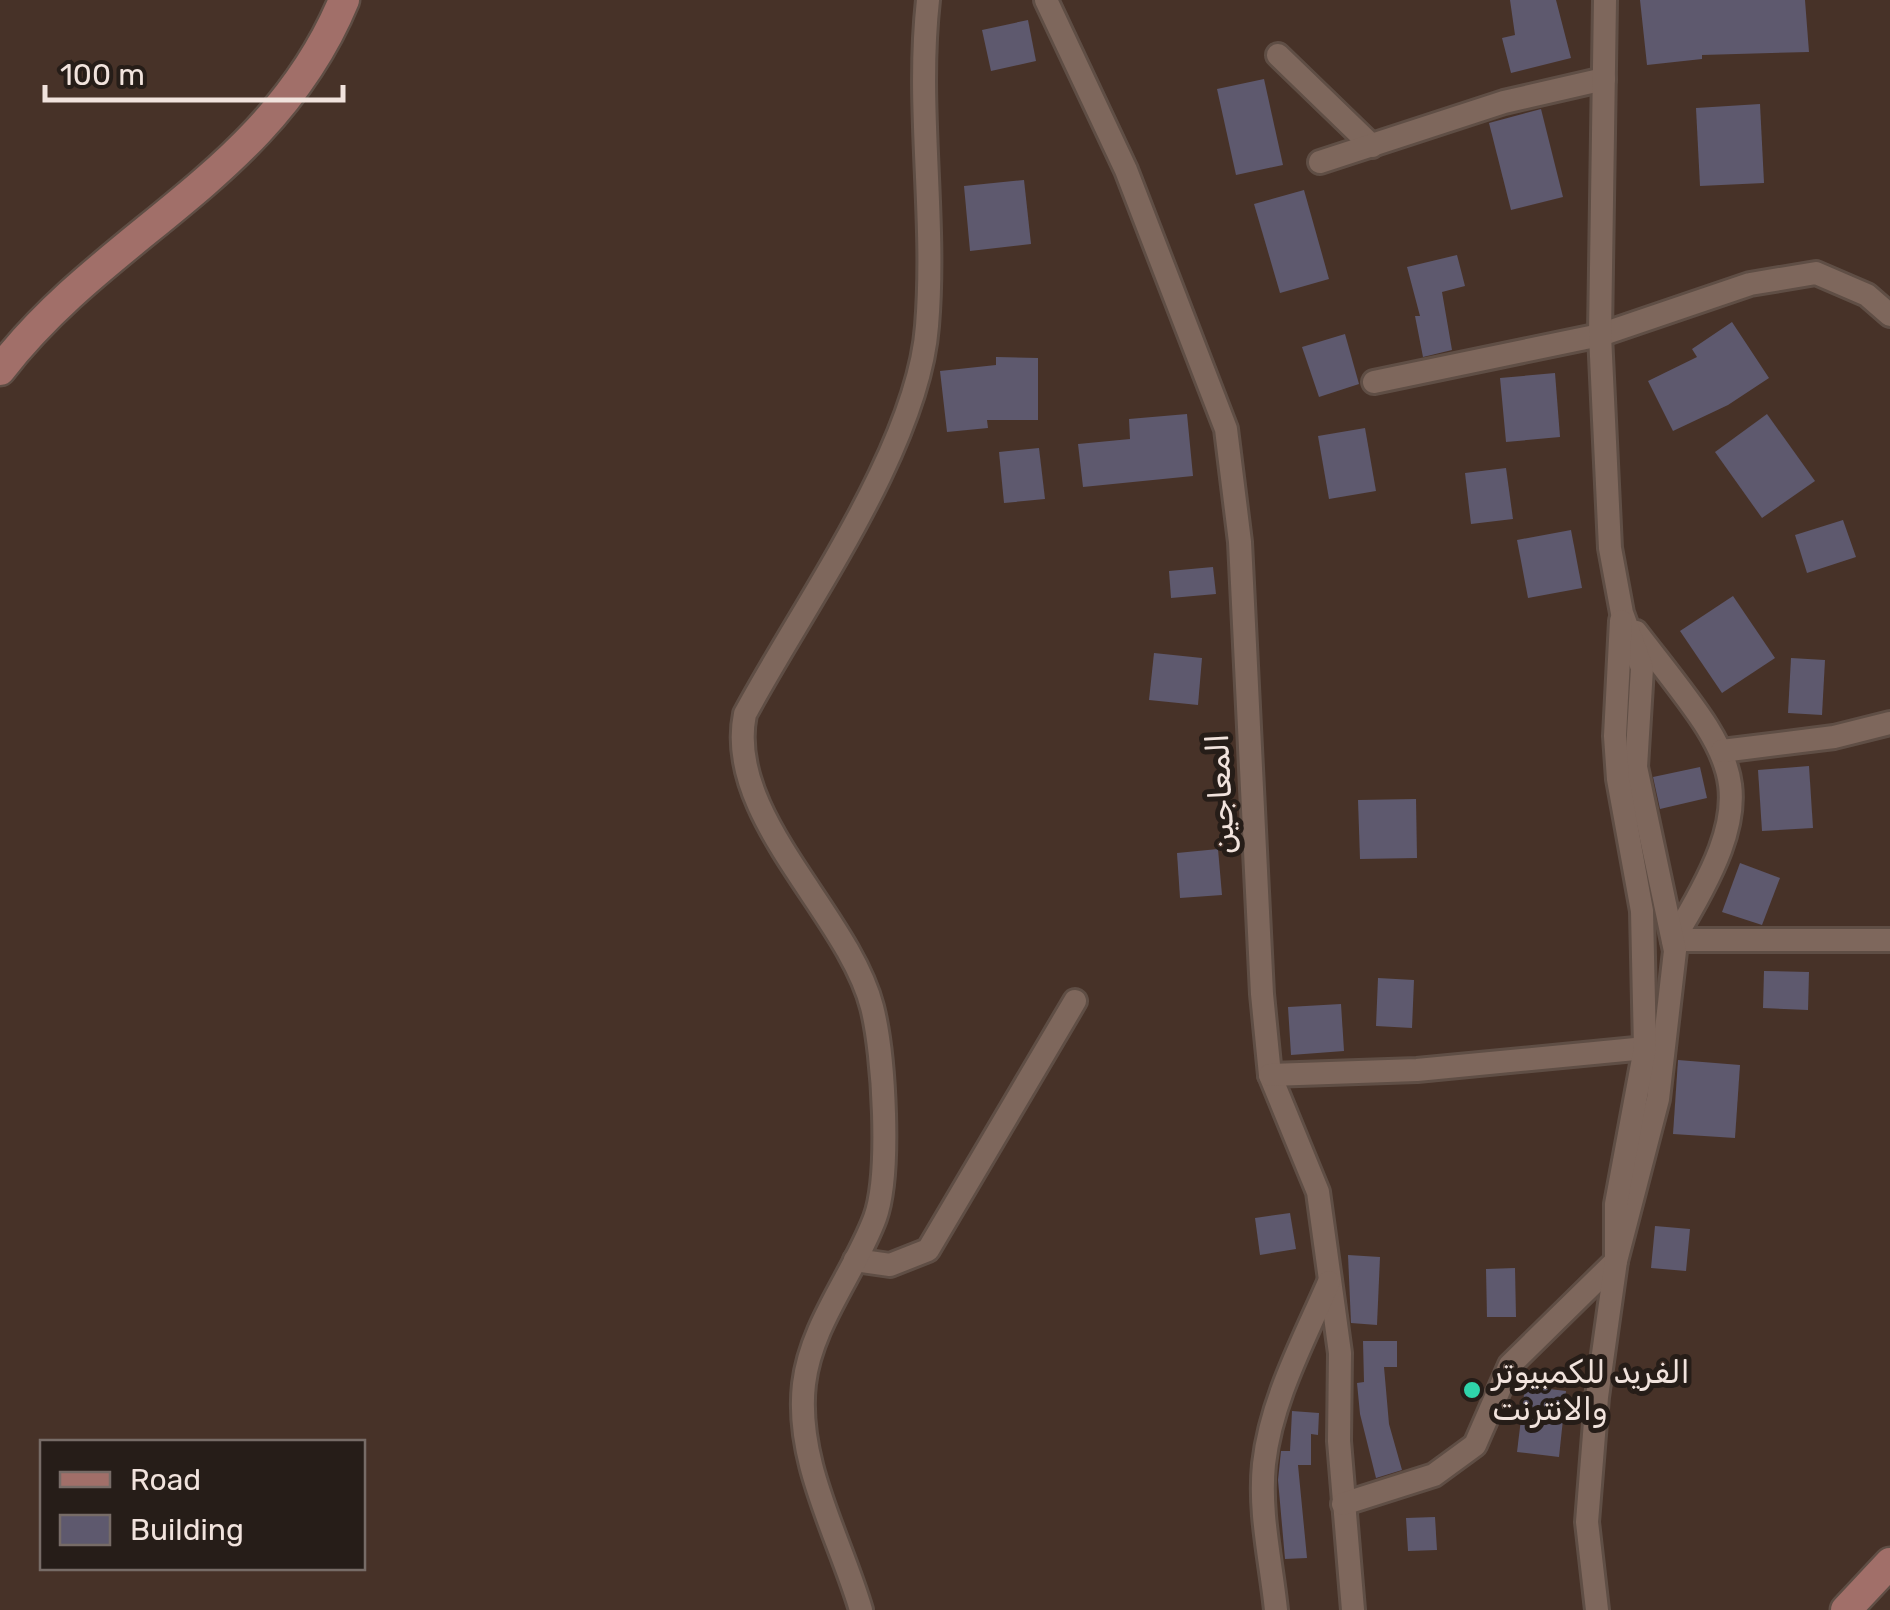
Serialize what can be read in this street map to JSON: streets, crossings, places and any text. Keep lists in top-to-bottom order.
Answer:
{
  "streets": {
    "street": ["المعاجين"]
  },
  "places": ["الفريد للكمبيوتر والانترنت"],
  "legend": ["Road", "Building"],
  "scale_bar": "100 m"
}
